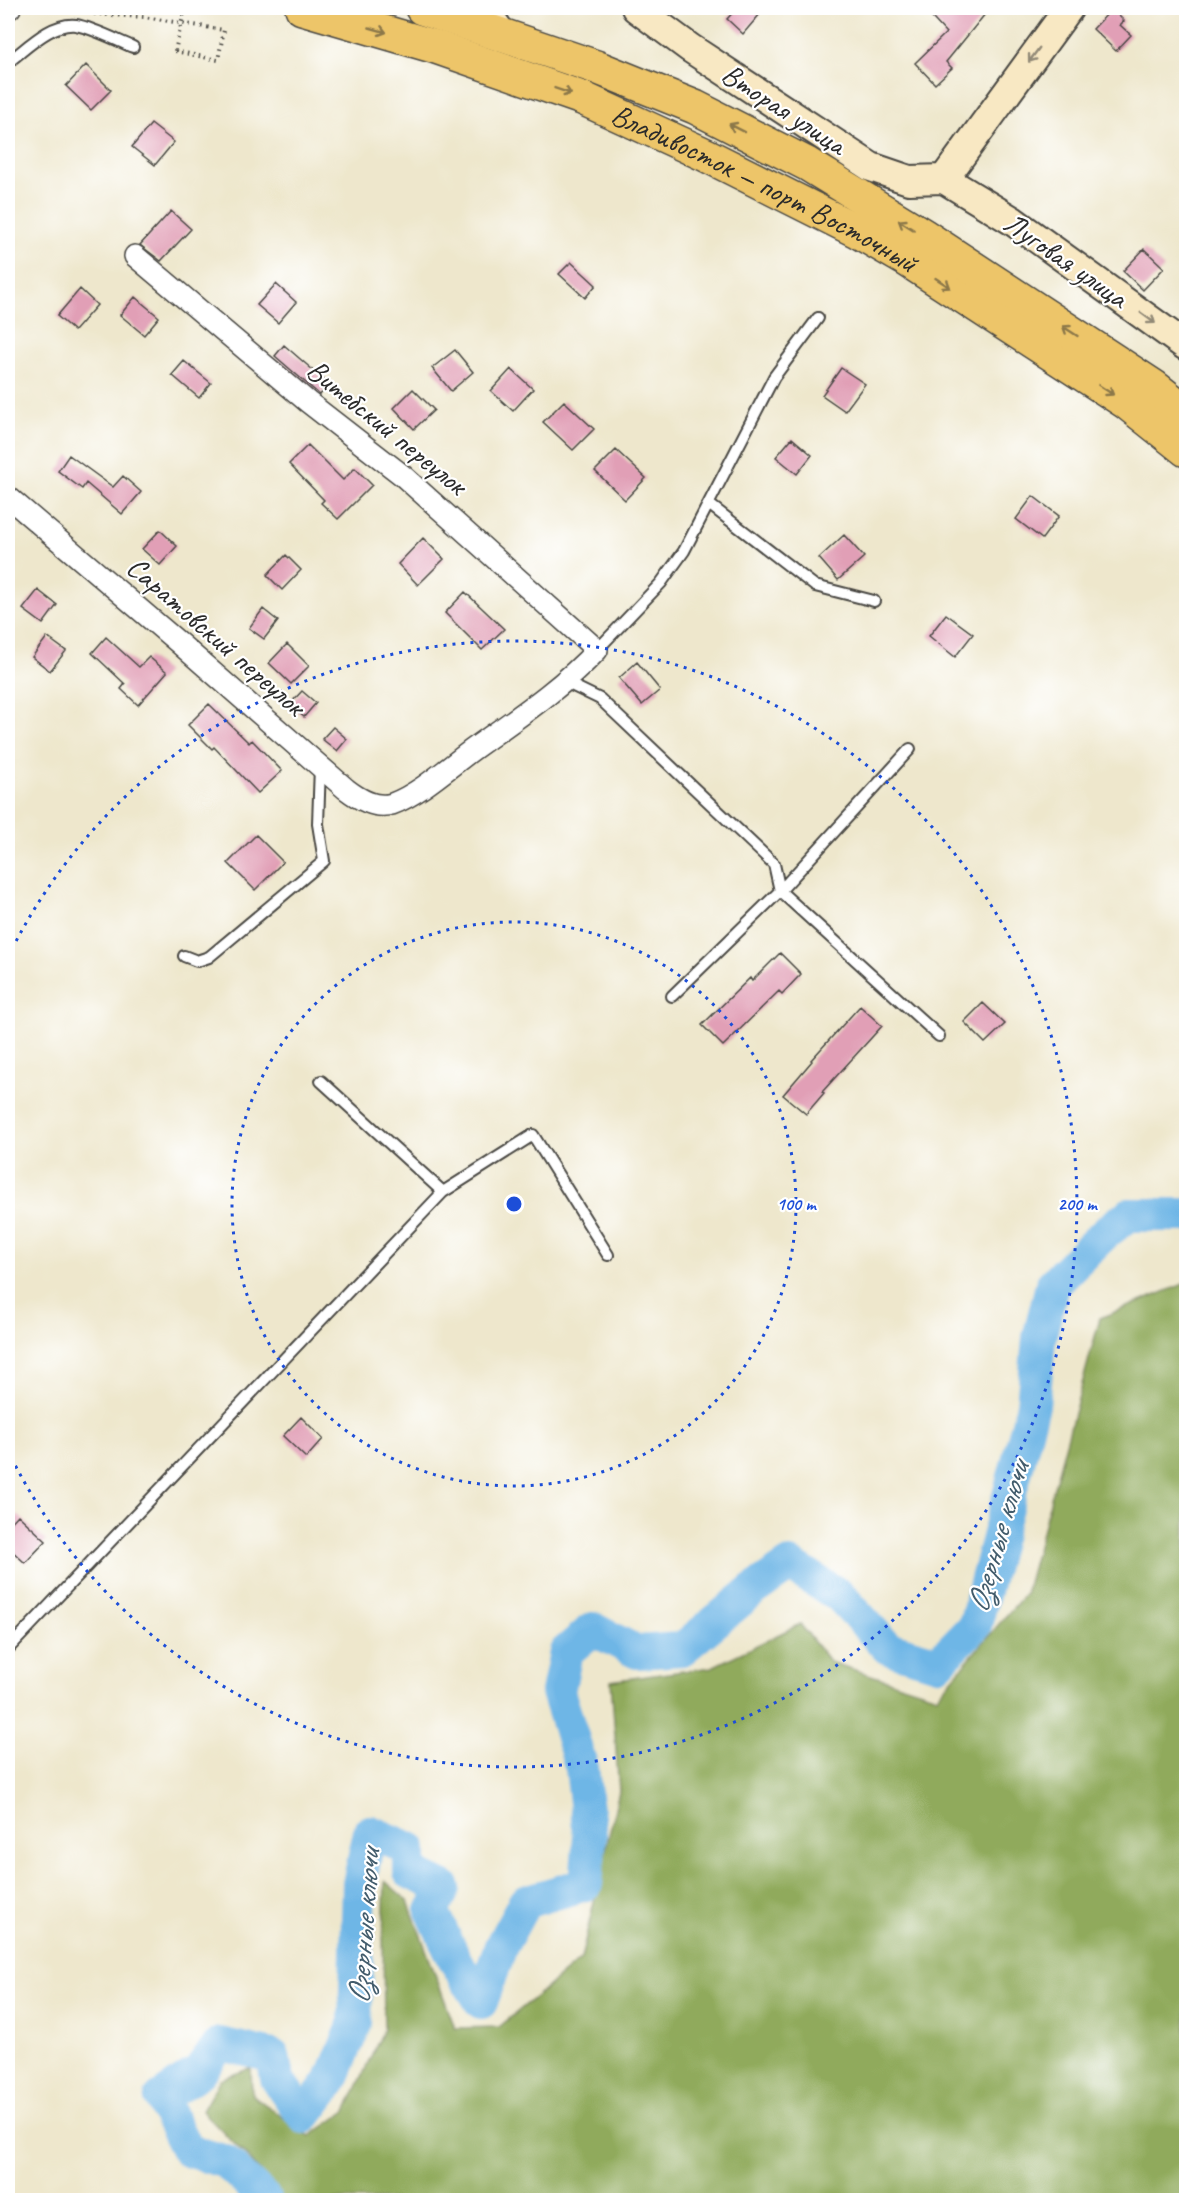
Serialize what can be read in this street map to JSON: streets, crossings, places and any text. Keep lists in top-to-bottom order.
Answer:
{
  "streets": {
    "highway": ["Владивосток — порт Восточный"],
    "main road": ["Вторая улица", "Луговая улица"],
    "street": ["Витебский переулок", "Саратовский переулок"]
  },
  "crossings": [
    ["Вторая улица", "Луговая улица"]
  ],
  "one_way": ["Луговая улица"],
  "water": ["Озерные ключи"],
  "rings": ["100 m", "200 m"]
}
